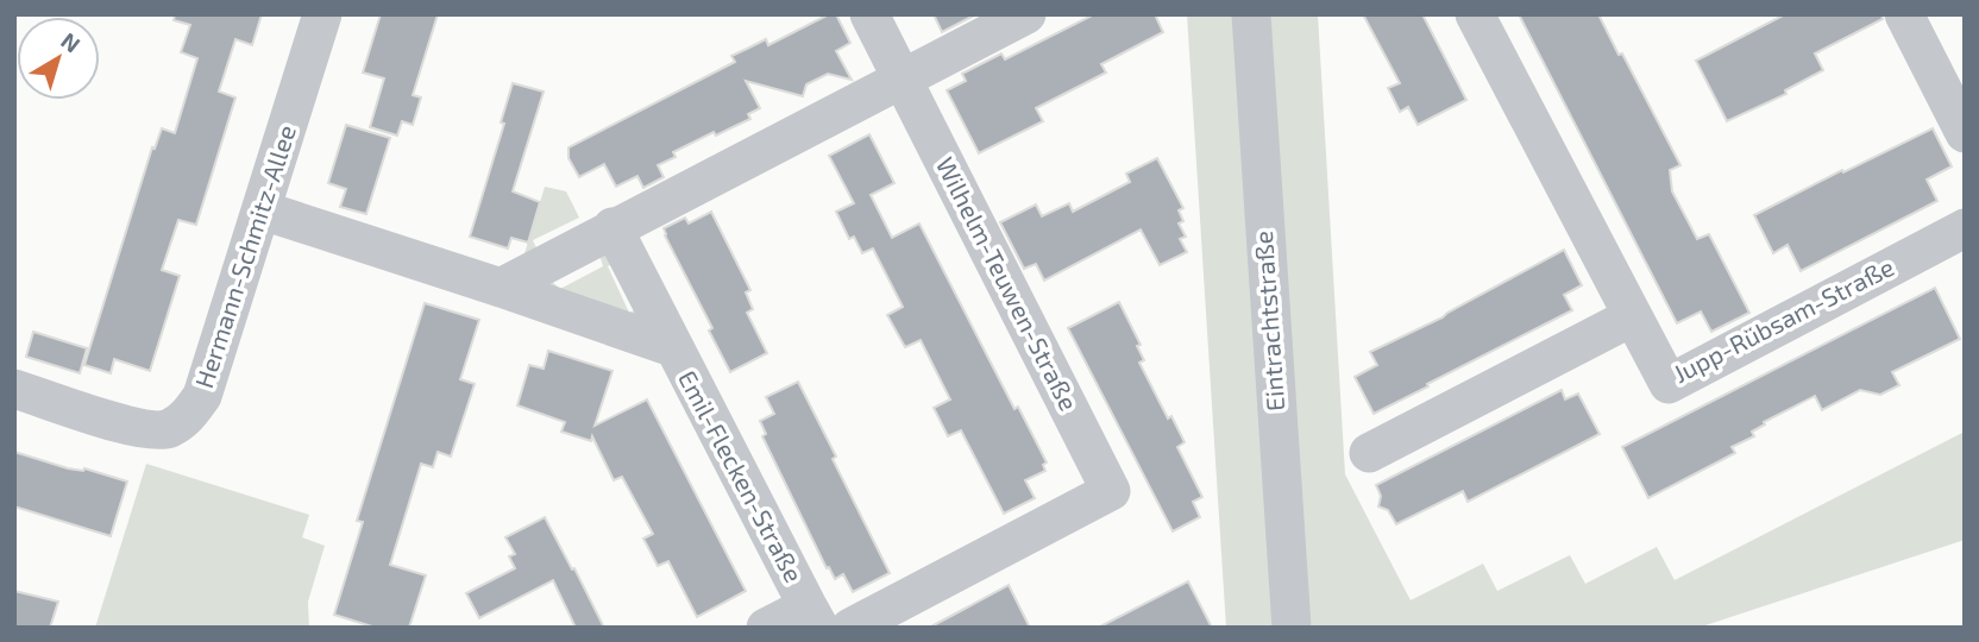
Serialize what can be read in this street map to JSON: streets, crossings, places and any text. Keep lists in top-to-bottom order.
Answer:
{
  "streets": {
    "street": [
      "Hermann-Schmitz-Allee",
      "Wilhelm-Teuwen-Straße",
      "Eintrachtstraße",
      "Jupp-Rübsam-Straße",
      "Emil-Flecken-Straße"
    ]
  },
  "crossings": [
    ["Hermann-Schmitz-Allee", "Emil-Flecken-Straße"]
  ],
  "north": "top right"
}
